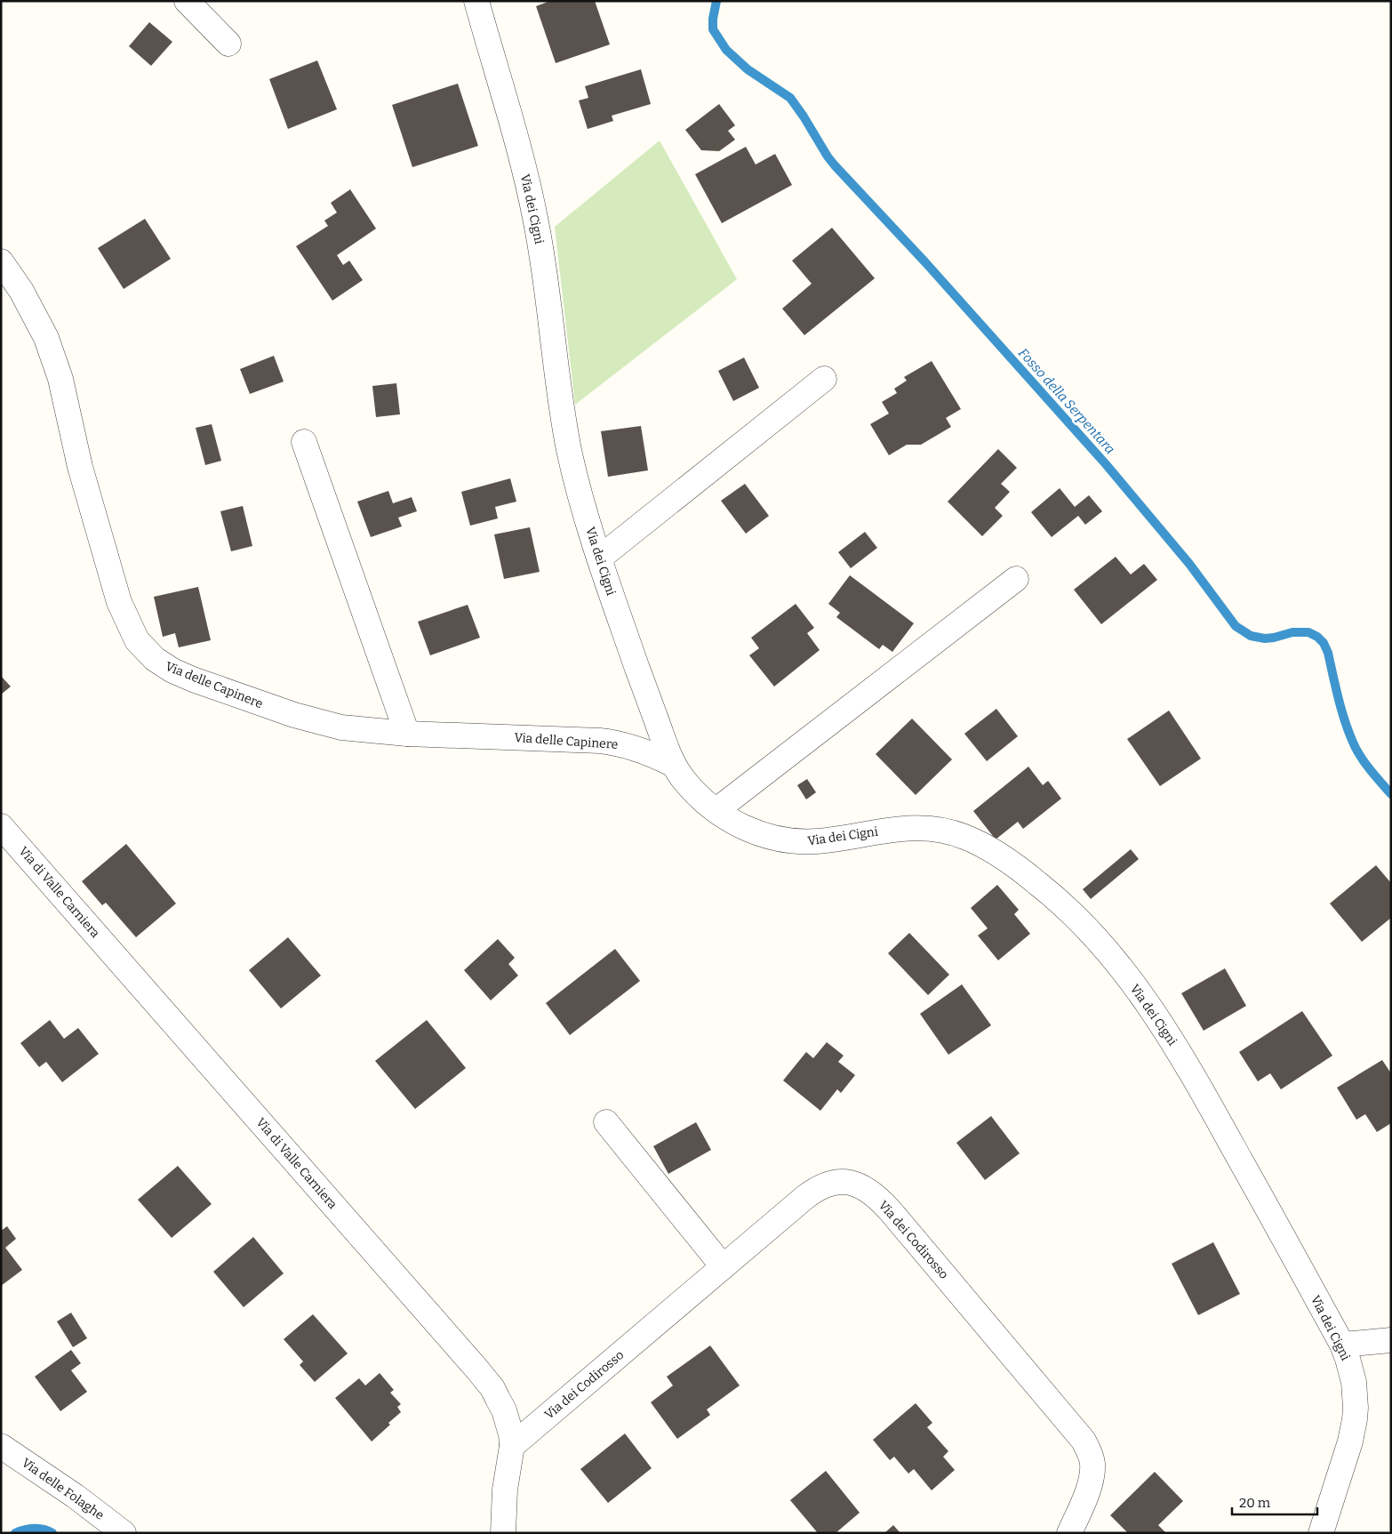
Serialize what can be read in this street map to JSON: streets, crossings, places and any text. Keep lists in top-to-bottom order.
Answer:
{
  "streets": {
    "street": [
      "Via dei Cigni",
      "Via delle Capinere",
      "Via di Valle Carniera",
      "Via dei Codirosso",
      "Via delle Folaghe"
    ]
  },
  "crossings": [
    ["Via dei Cigni", "Via delle Capinere"],
    ["Via di Valle Carniera", "Via dei Codirosso"]
  ],
  "water": ["Fosso della Serpentara"],
  "scale_bar": "20 m"
}
